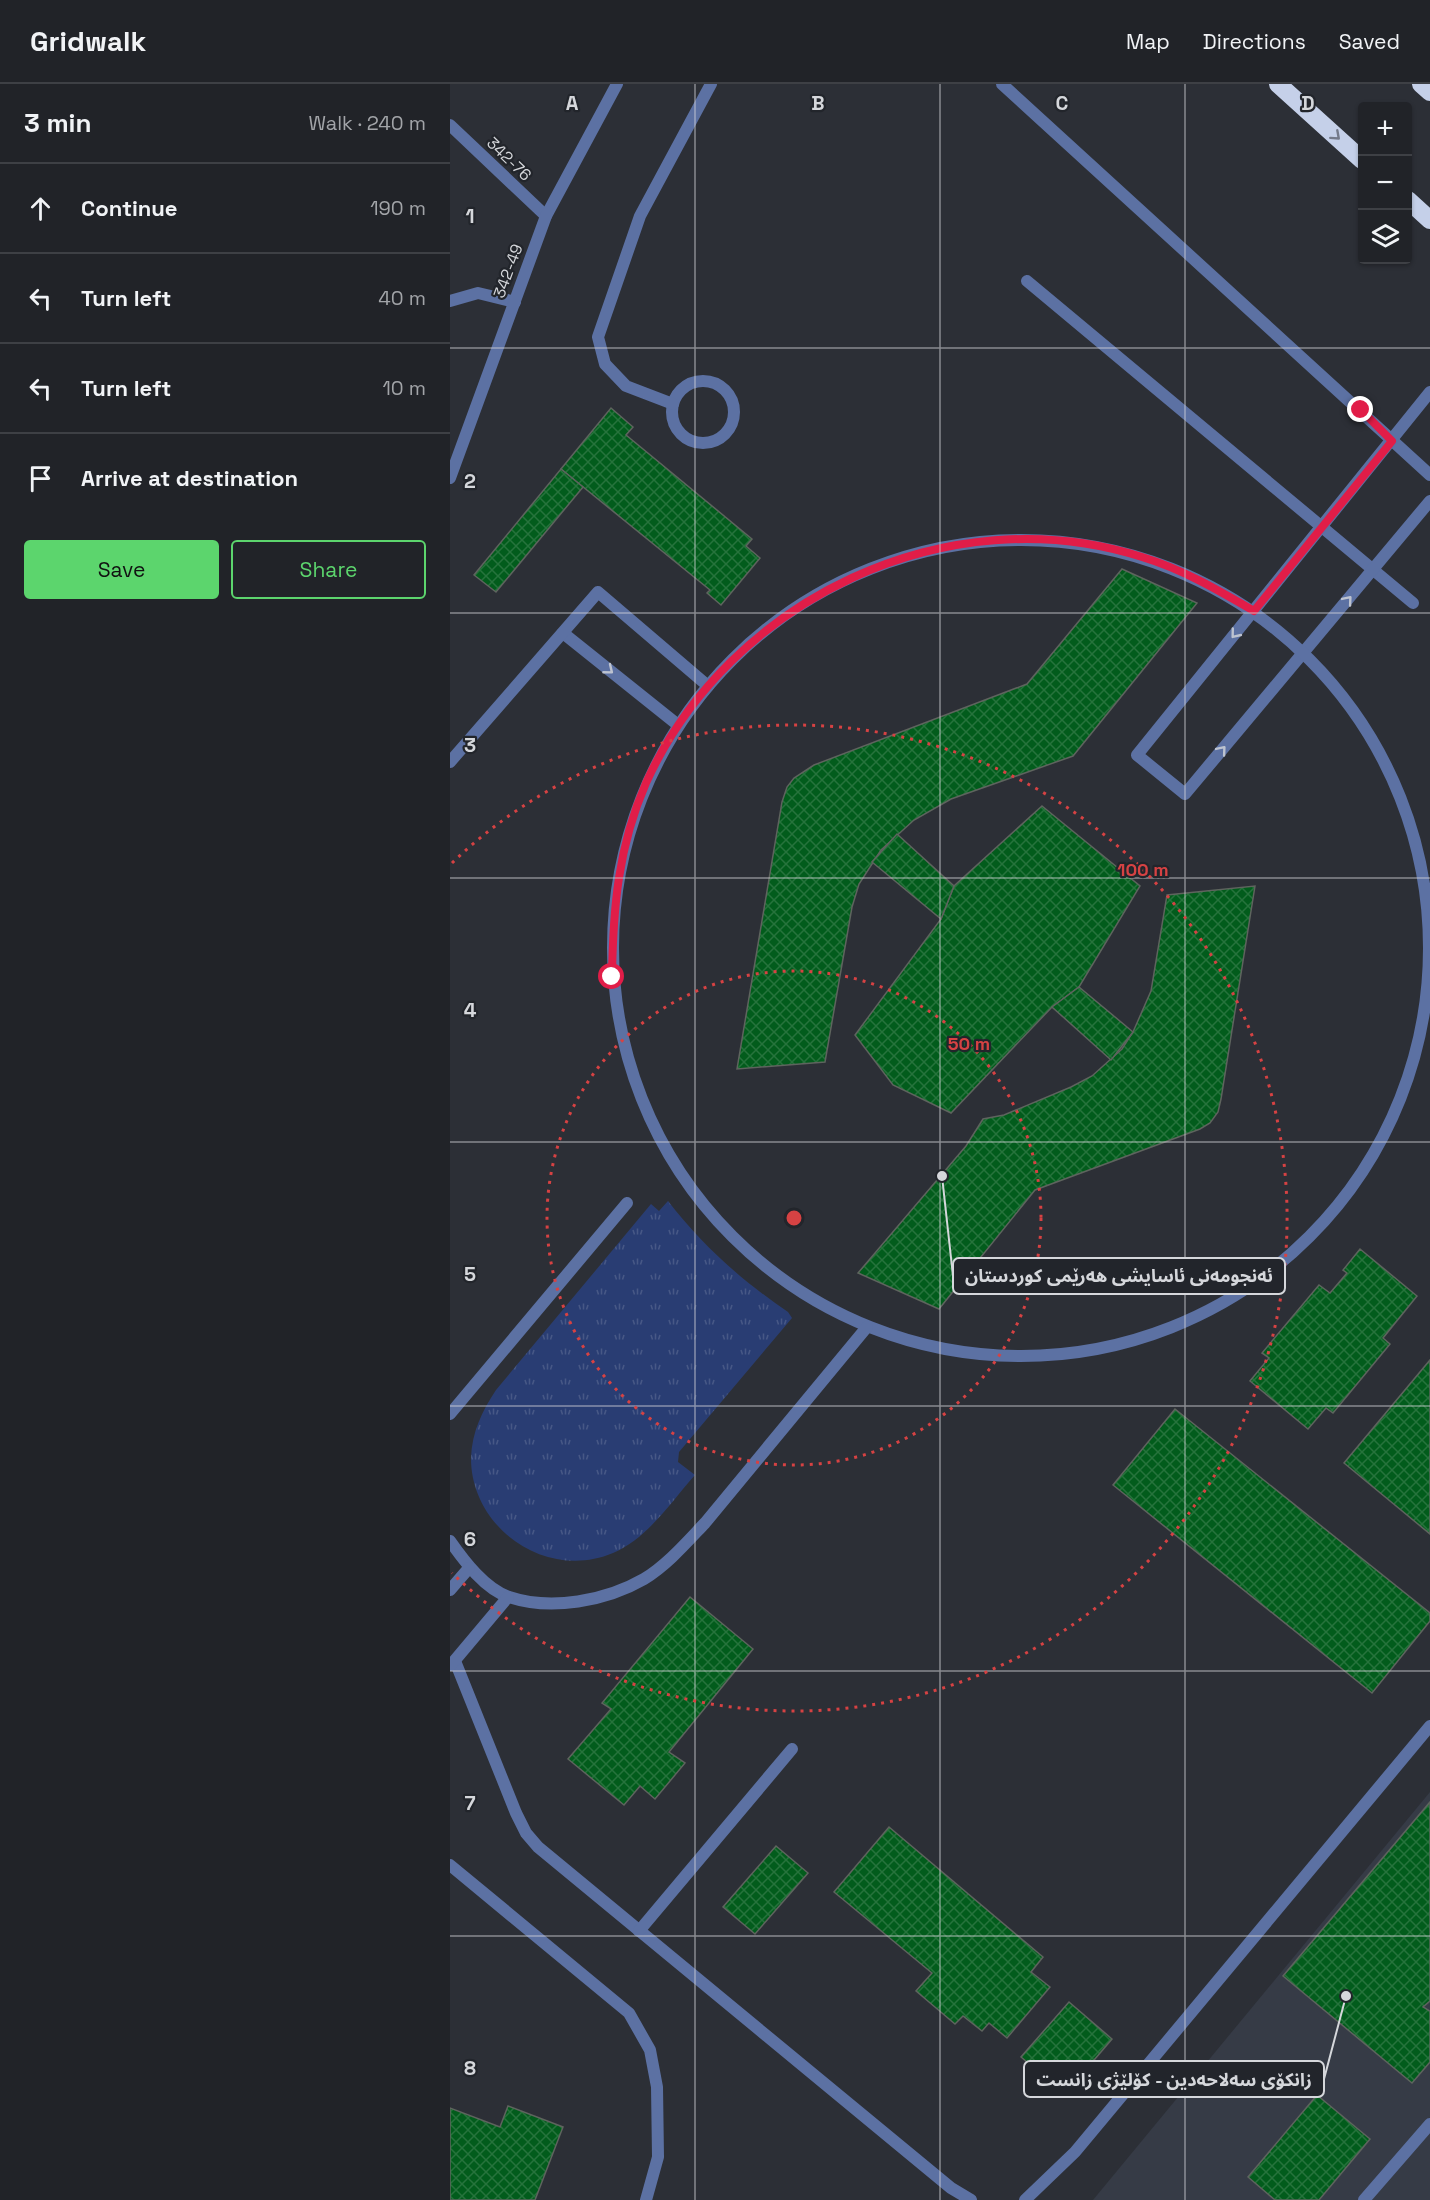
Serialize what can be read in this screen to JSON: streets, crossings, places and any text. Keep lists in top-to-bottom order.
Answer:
{
  "streets": {
    "street": ["342-76", "342-49"]
  },
  "crossings": [
    ["342-76", "342-49"]
  ],
  "places": ["ئەنجومەنی ئاسایشی هەرێمی کوردستان", "زانکۆی سەلاحەدین - کۆلێژی زانست"],
  "page": {
    "header": "Gridwalk",
    "nav": ["Map", "Directions", "Saved"],
    "heading": ["3 min", "Walk · 240 m"],
    "map_buttons": ["+", "−"],
    "list": [
      ["Continue", "190 m"],
      ["Turn left", "40 m"],
      ["Turn left", "10 m"],
      "Arrive at destination"
    ],
    "buttons": ["Save", "Share"]
  },
  "grid": {
    "columns": [
      "A",
      "B",
      "C",
      "D"
    ],
    "rows": [
      "1",
      "2",
      "3",
      "4",
      "5",
      "6",
      "7",
      "8"
    ]
  },
  "rings": ["100 m", "50 m"]
}
